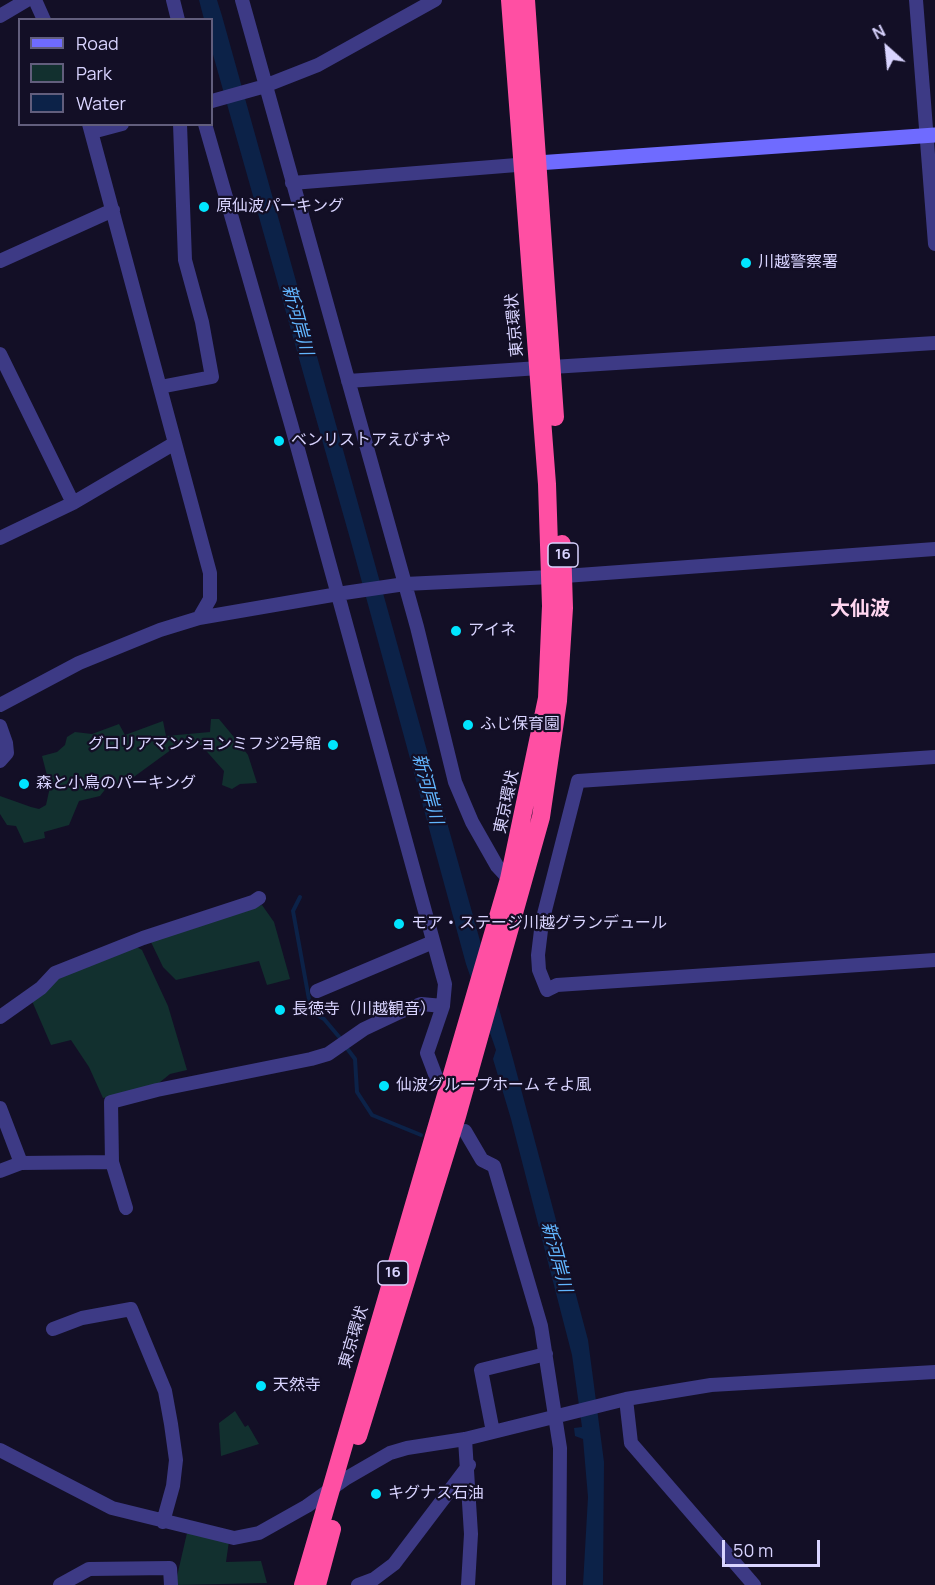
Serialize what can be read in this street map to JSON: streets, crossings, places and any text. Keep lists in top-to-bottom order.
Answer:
{
  "streets": {
    "highway": ["東京環状", "16"]
  },
  "districts": ["大仙波"],
  "water": ["新河岸川"],
  "places": [
    "原仙波パーキング",
    "川越警察署",
    "ベンリストアえびすや",
    "アイネ",
    "ふじ保育園",
    "グロリアマンションミフジ2号館",
    "森と小鳥のパーキング",
    "モア・ステージ川越グランデュール",
    "長徳寺（川越観音）",
    "仙波グループホーム そよ風",
    "天然寺",
    "キグナス石油"
  ],
  "legend": ["Road", "Park", "Water"],
  "scale_bar": "50 m",
  "north": "top left"
}
